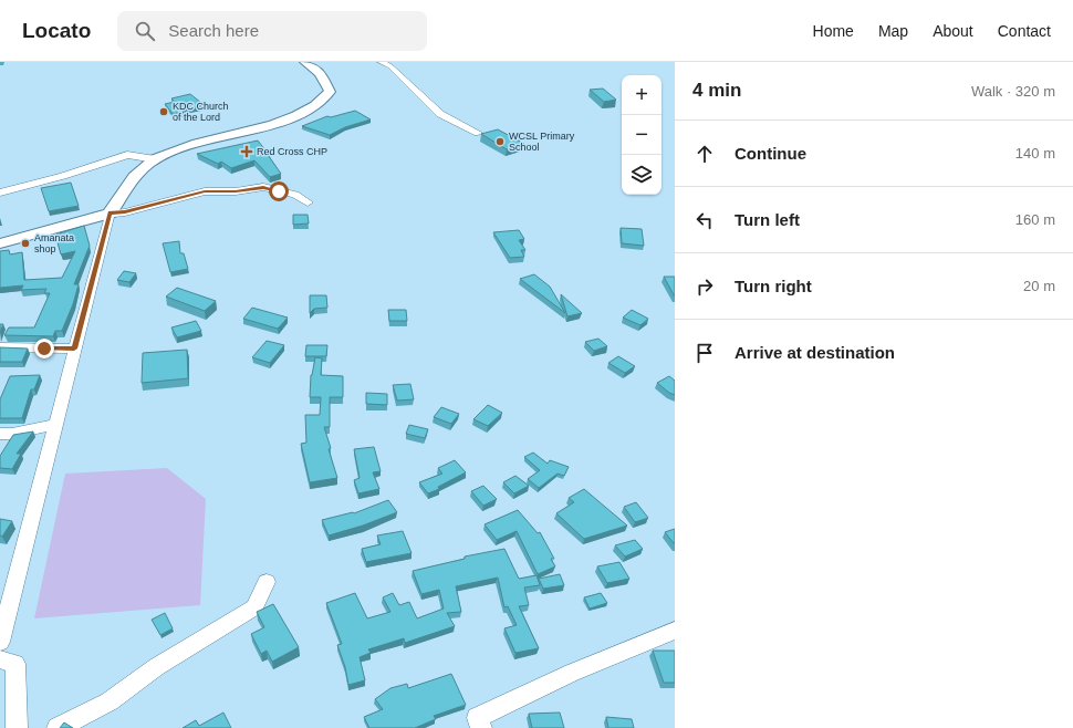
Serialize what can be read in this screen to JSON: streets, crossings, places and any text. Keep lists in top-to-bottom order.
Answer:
{
  "places": {
    "other": ["KDC Church of the Lord", "WCSL Primary School", "Amanata shop"],
    "health": ["Red Cross CHP"]
  },
  "page": {
    "header": "Locato",
    "search": "Search here",
    "nav": [
      "Home",
      "Map",
      "About",
      "Contact"
    ],
    "heading": ["4 min", "Walk · 320 m"],
    "map_buttons": ["+", "−"],
    "list": [
      ["Continue", "140 m"],
      ["Turn left", "160 m"],
      ["Turn right", "20 m"],
      "Arrive at destination"
    ]
  }
}
